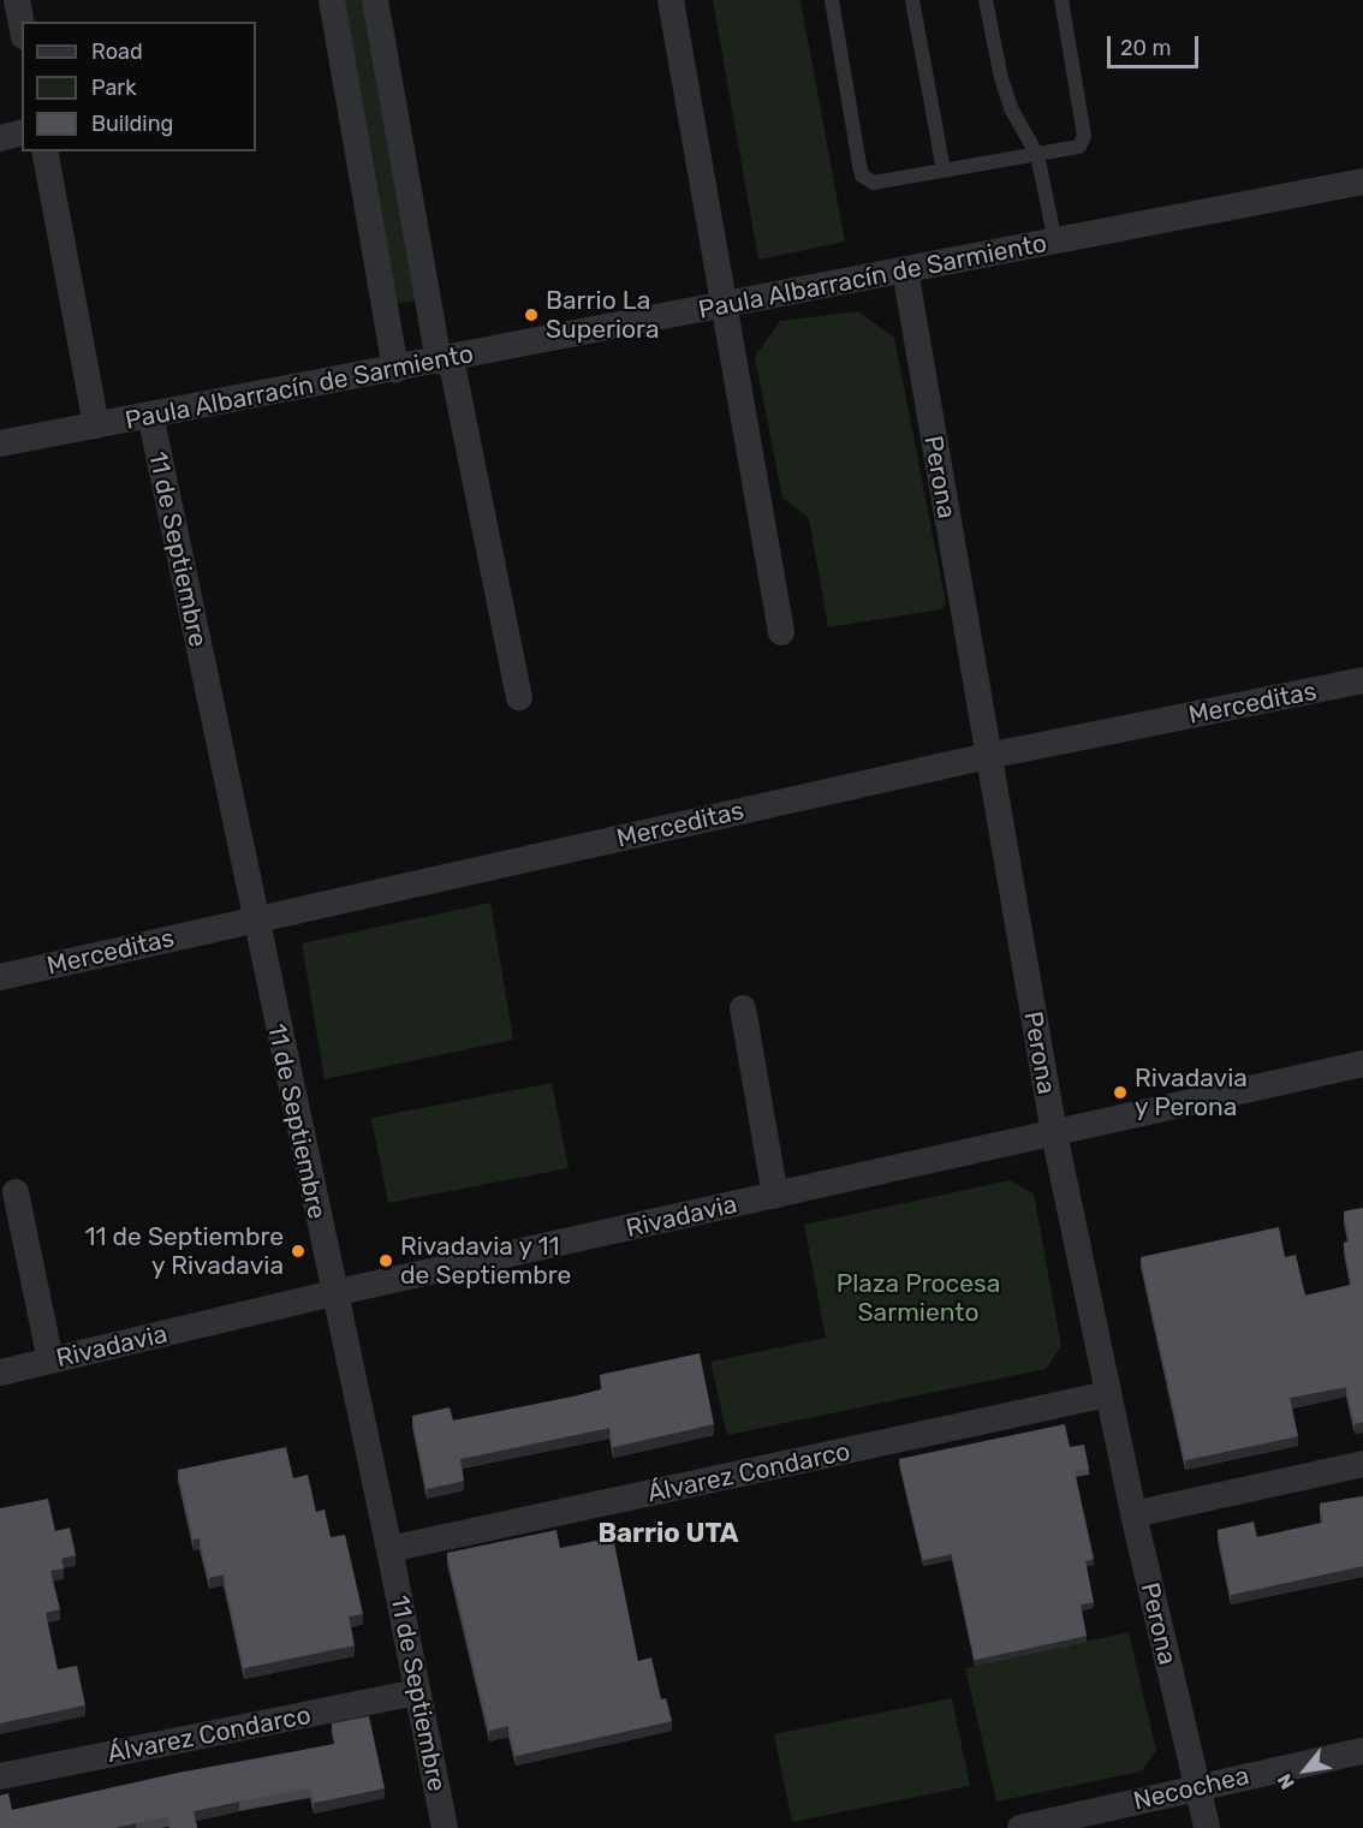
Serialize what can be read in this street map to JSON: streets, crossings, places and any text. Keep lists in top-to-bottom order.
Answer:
{
  "streets": {
    "street": [
      "Paula Albarracín de Sarmiento",
      "Perona",
      "11 de Septiembre",
      "Merceditas",
      "Rivadavia",
      "Álvarez Condarco",
      "Necochea"
    ]
  },
  "crossings": [
    ["Paula Albarracín de Sarmiento", "Perona"],
    ["Paula Albarracín de Sarmiento", "11 de Septiembre"],
    ["Perona", "Merceditas"],
    ["Perona", "Rivadavia"],
    ["Perona", "Álvarez Condarco"],
    ["Perona", "Necochea"],
    ["11 de Septiembre", "Merceditas"],
    ["11 de Septiembre", "Rivadavia"],
    ["11 de Septiembre", "Álvarez Condarco"]
  ],
  "districts": ["Barrio UTA"],
  "parks": ["Plaza Procesa Sarmiento"],
  "places": [
    "Barrio La Superiora",
    "Rivadavia y Perona",
    "11 de Septiembre y Rivadavia",
    "Rivadavia y 11 de Septiembre"
  ],
  "legend": ["Road", "Park", "Building"],
  "scale_bar": "20 m",
  "north": "bottom left"
}
